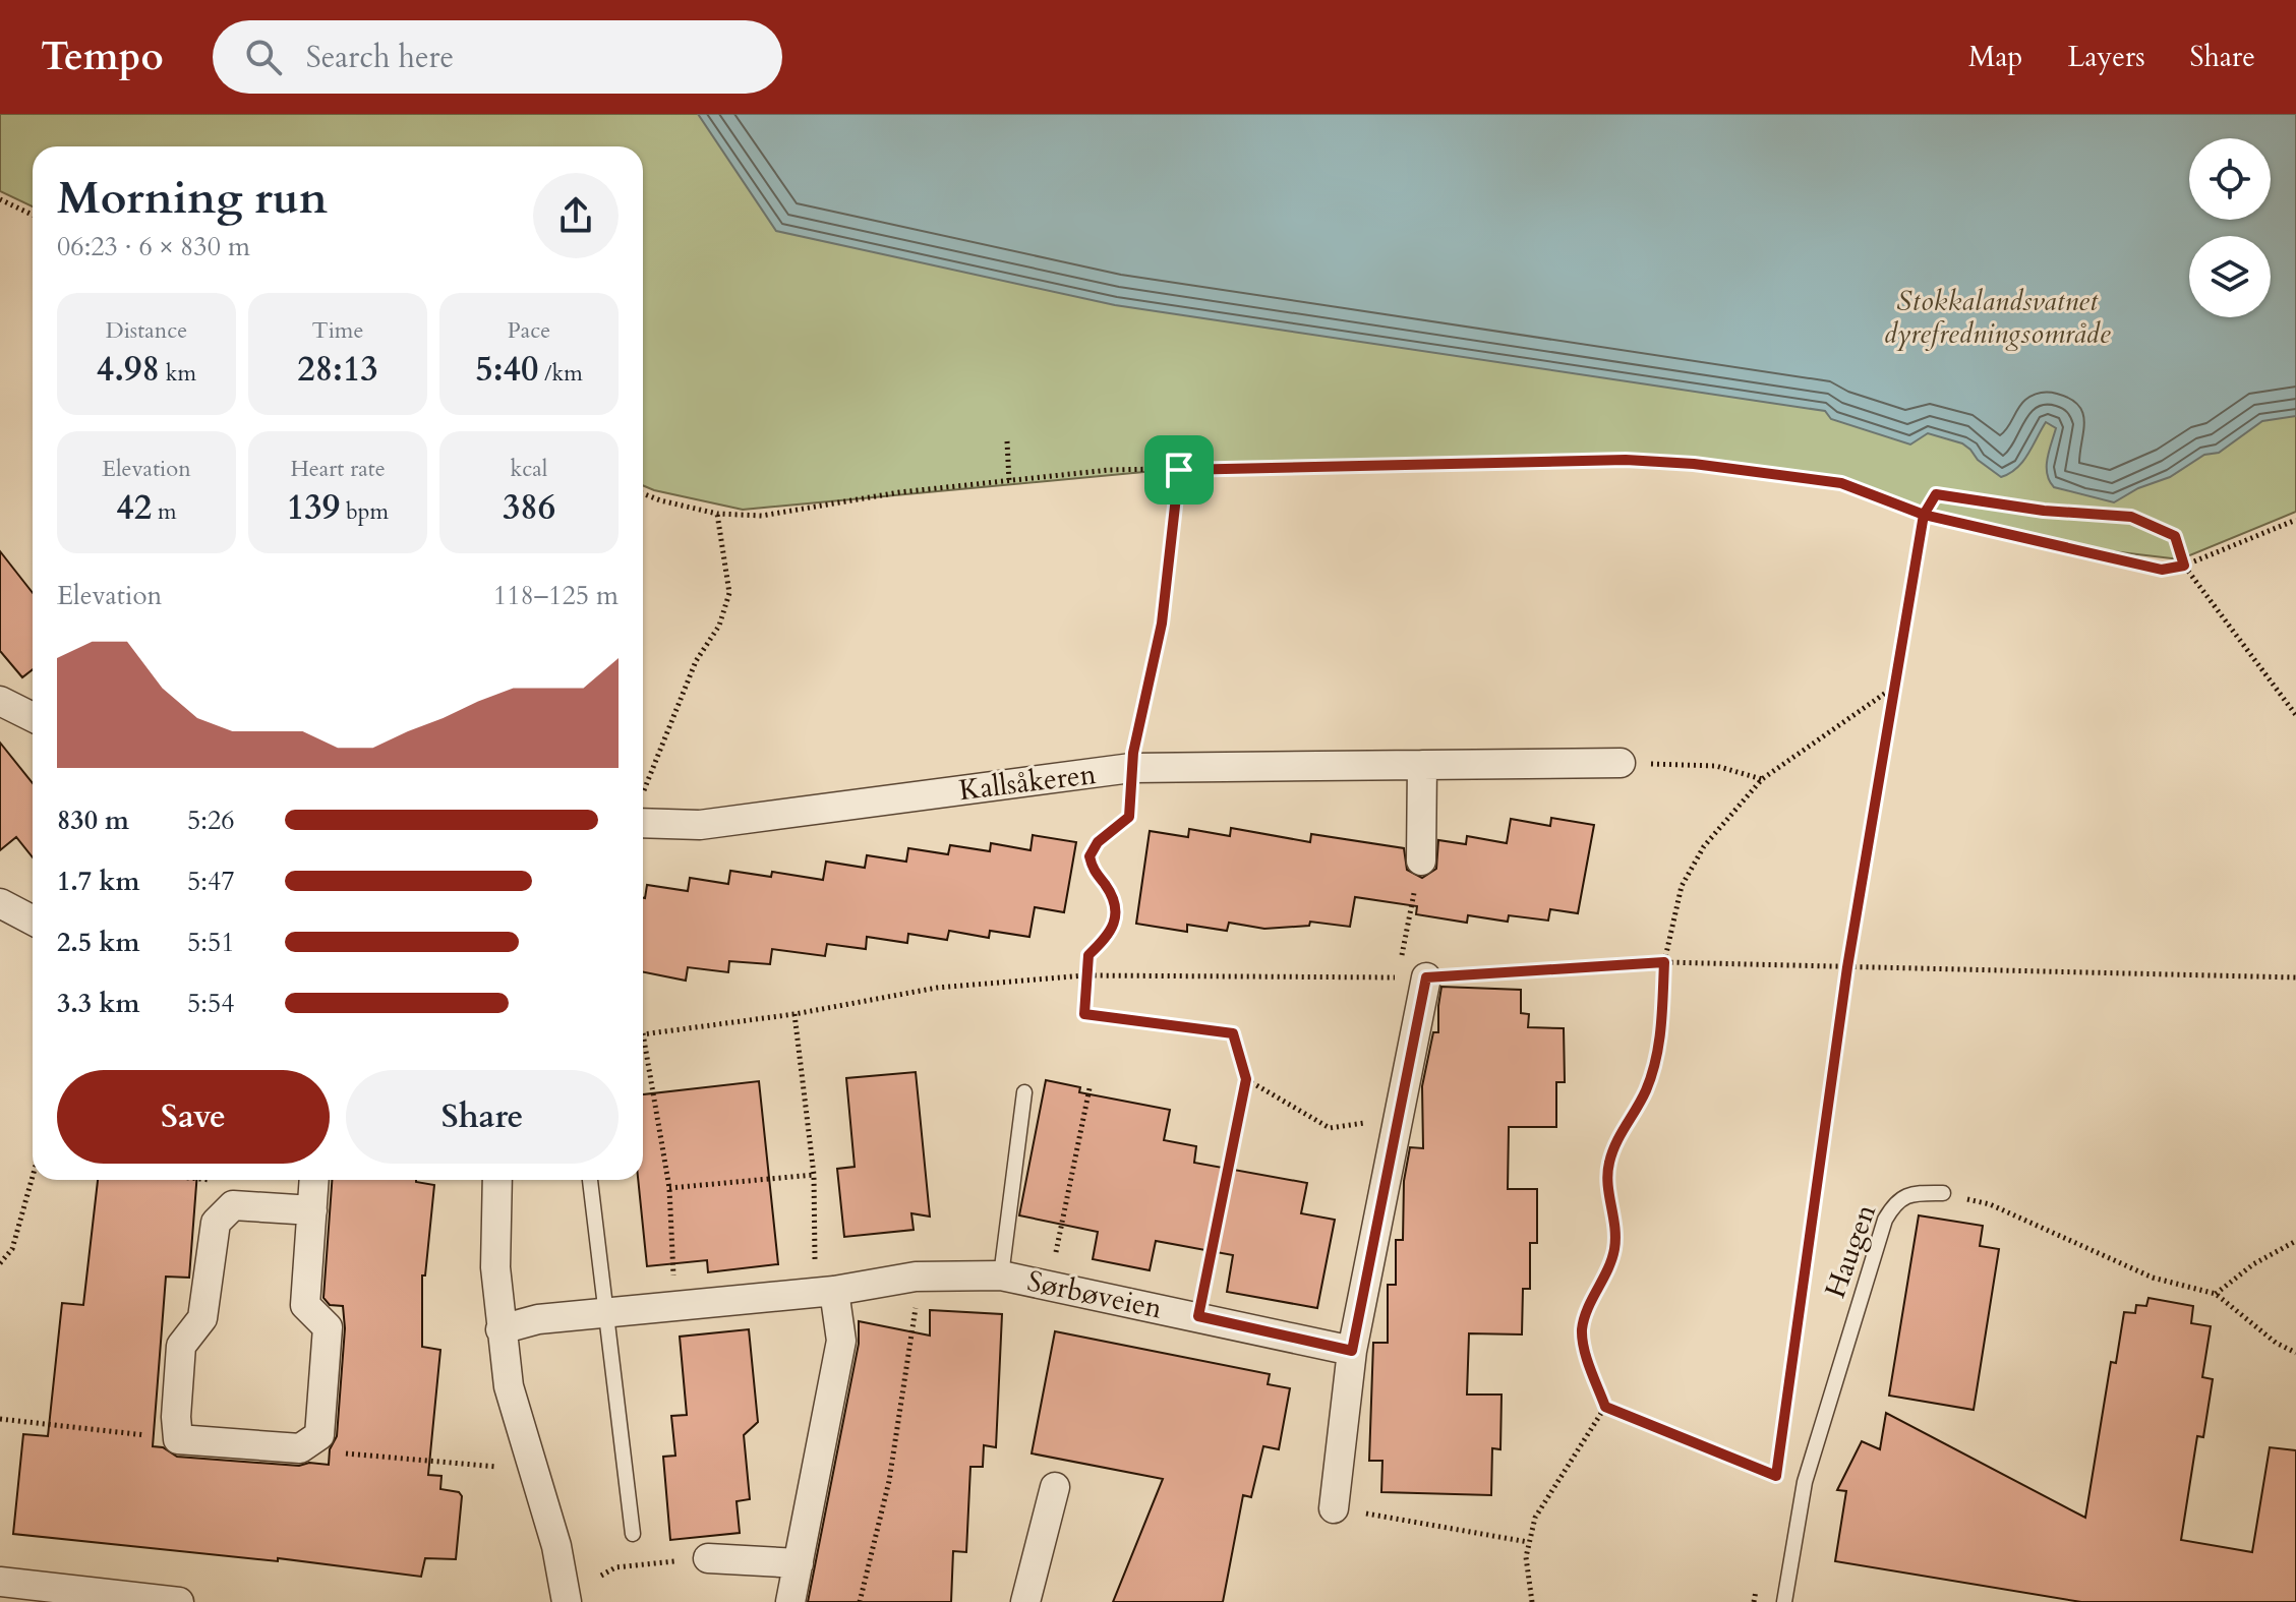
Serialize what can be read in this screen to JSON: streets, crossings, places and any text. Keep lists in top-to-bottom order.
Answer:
{
  "streets": {
    "street": ["Kallsåkeren", "Sørbøveien"],
    "lane": ["Haugen"]
  },
  "parks": ["Stokkalandsvatnet dyrefredningsområde"],
  "page": {
    "header": "Tempo",
    "search": "Search here",
    "nav": ["Map", "Layers", "Share"],
    "heading": ["Morning run", "06:23 · 6 × 830 m"],
    "stats": [
      ["Distance", "4.98 km"],
      ["Time", "28:13"],
      ["Pace", "5:40 /km"],
      ["Elevation", "42 m"],
      ["Heart rate", "139 bpm"],
      ["kcal", "386"]
    ],
    "chart": ["Elevation", "118–125 m"],
    "list": [
      {
        "name": "830 m",
        "note": "5:26"
      },
      {
        "name": "1.7 km",
        "note": "5:47"
      },
      {
        "name": "2.5 km",
        "note": "5:51"
      },
      {
        "name": "3.3 km",
        "note": "5:54"
      }
    ],
    "buttons": ["Save", "Share"]
  }
}
